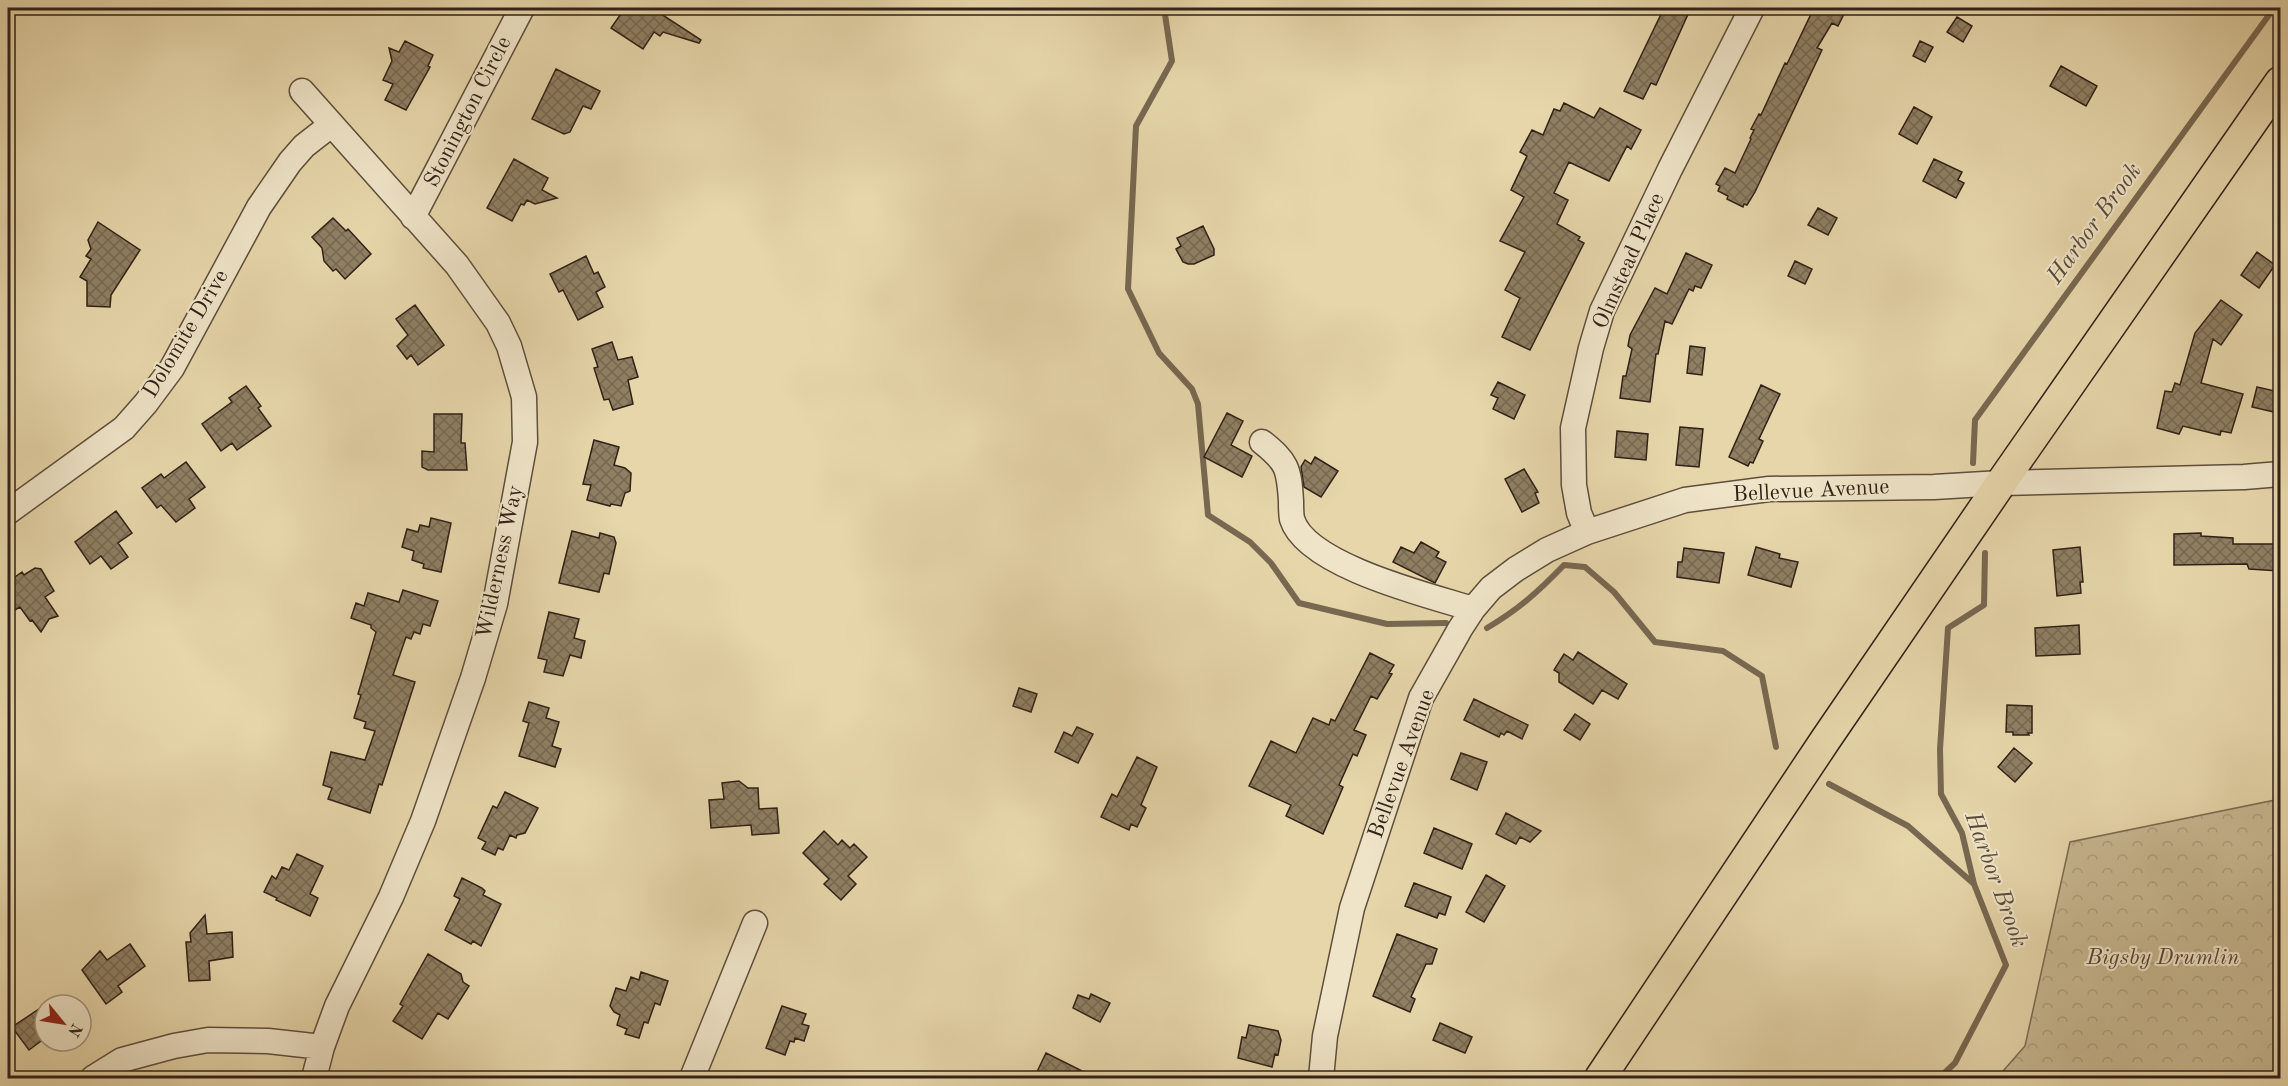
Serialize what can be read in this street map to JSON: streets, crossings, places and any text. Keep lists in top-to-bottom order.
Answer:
{
  "streets": {
    "street": [
      "Stonington Circle",
      "Olmstead Place",
      "Dolomite Drive",
      "Bellevue Avenue",
      "Wilderness Way"
    ]
  },
  "crossings": [
    ["Stonington Circle", "Wilderness Way"],
    ["Olmstead Place", "Bellevue Avenue"],
    ["Dolomite Drive", "Wilderness Way"]
  ],
  "water": ["Harbor Brook"],
  "parks": ["Bigsby Drumlin"],
  "north": "bottom right"
}
